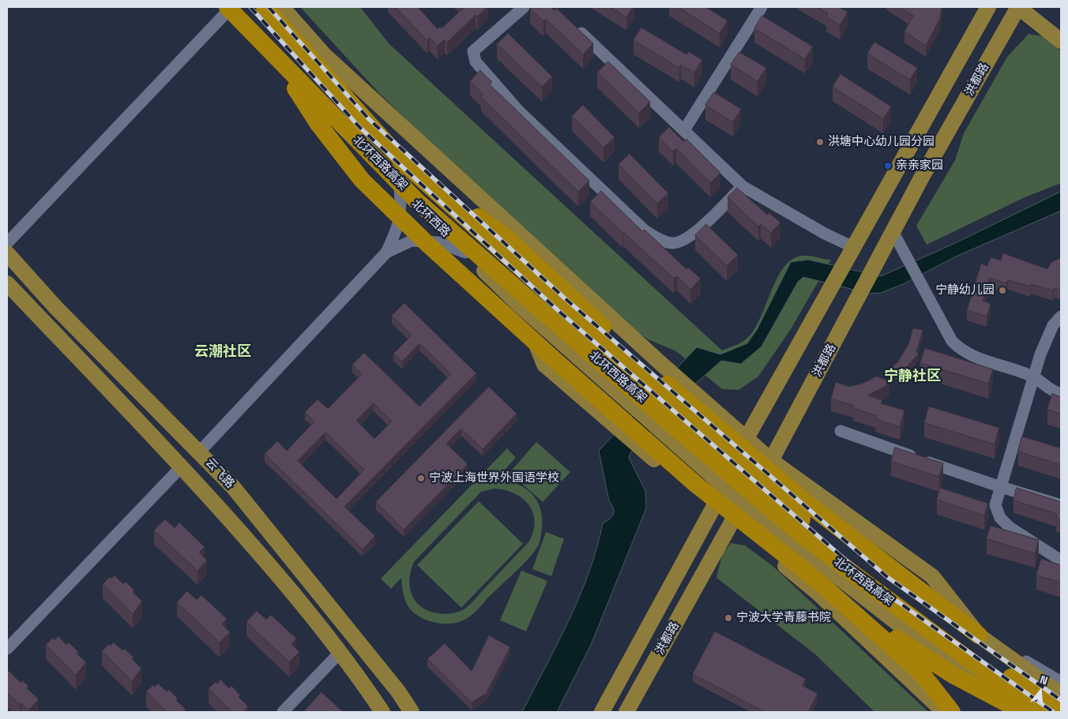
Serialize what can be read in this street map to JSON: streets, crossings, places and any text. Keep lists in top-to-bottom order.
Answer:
{
  "streets": {
    "highway": ["北环西路高架"],
    "main road": ["洪都路", "北环西路", "云飞路"]
  },
  "crossings": [
    ["洪都路", "北环西路"]
  ],
  "districts": ["云潮社区", "宁静社区"],
  "places": [
    "洪塘中心幼儿园分园",
    "亲亲家园",
    "宁静幼儿园",
    "宁波上海世界外国语学校",
    "宁波大学青藤书院"
  ],
  "north": "top"
}
